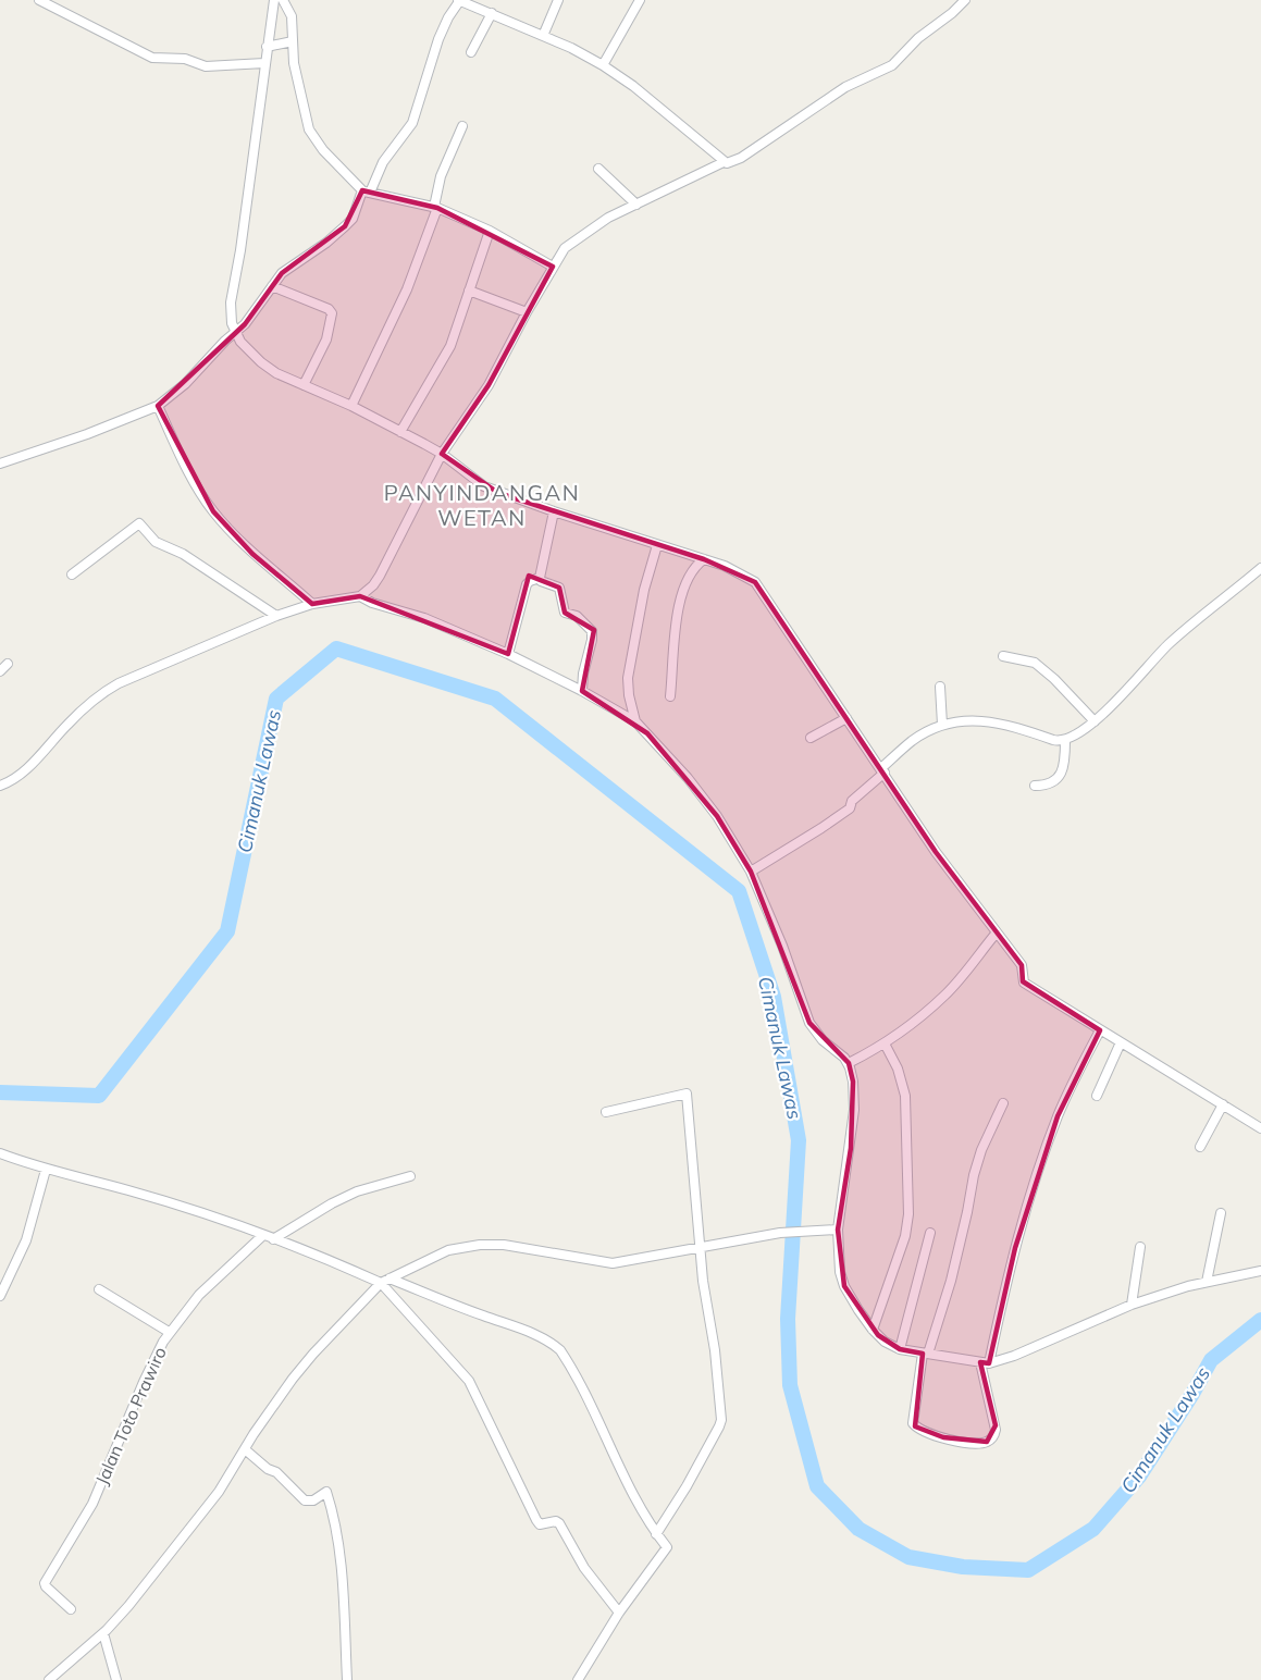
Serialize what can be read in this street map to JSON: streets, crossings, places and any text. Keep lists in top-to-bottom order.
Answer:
{
  "streets": {
    "street": ["Jalan Toto Prawiro"]
  },
  "districts": ["PANYINDANGAN WETAN"],
  "water": ["Cimanuk Lawas"]
}
